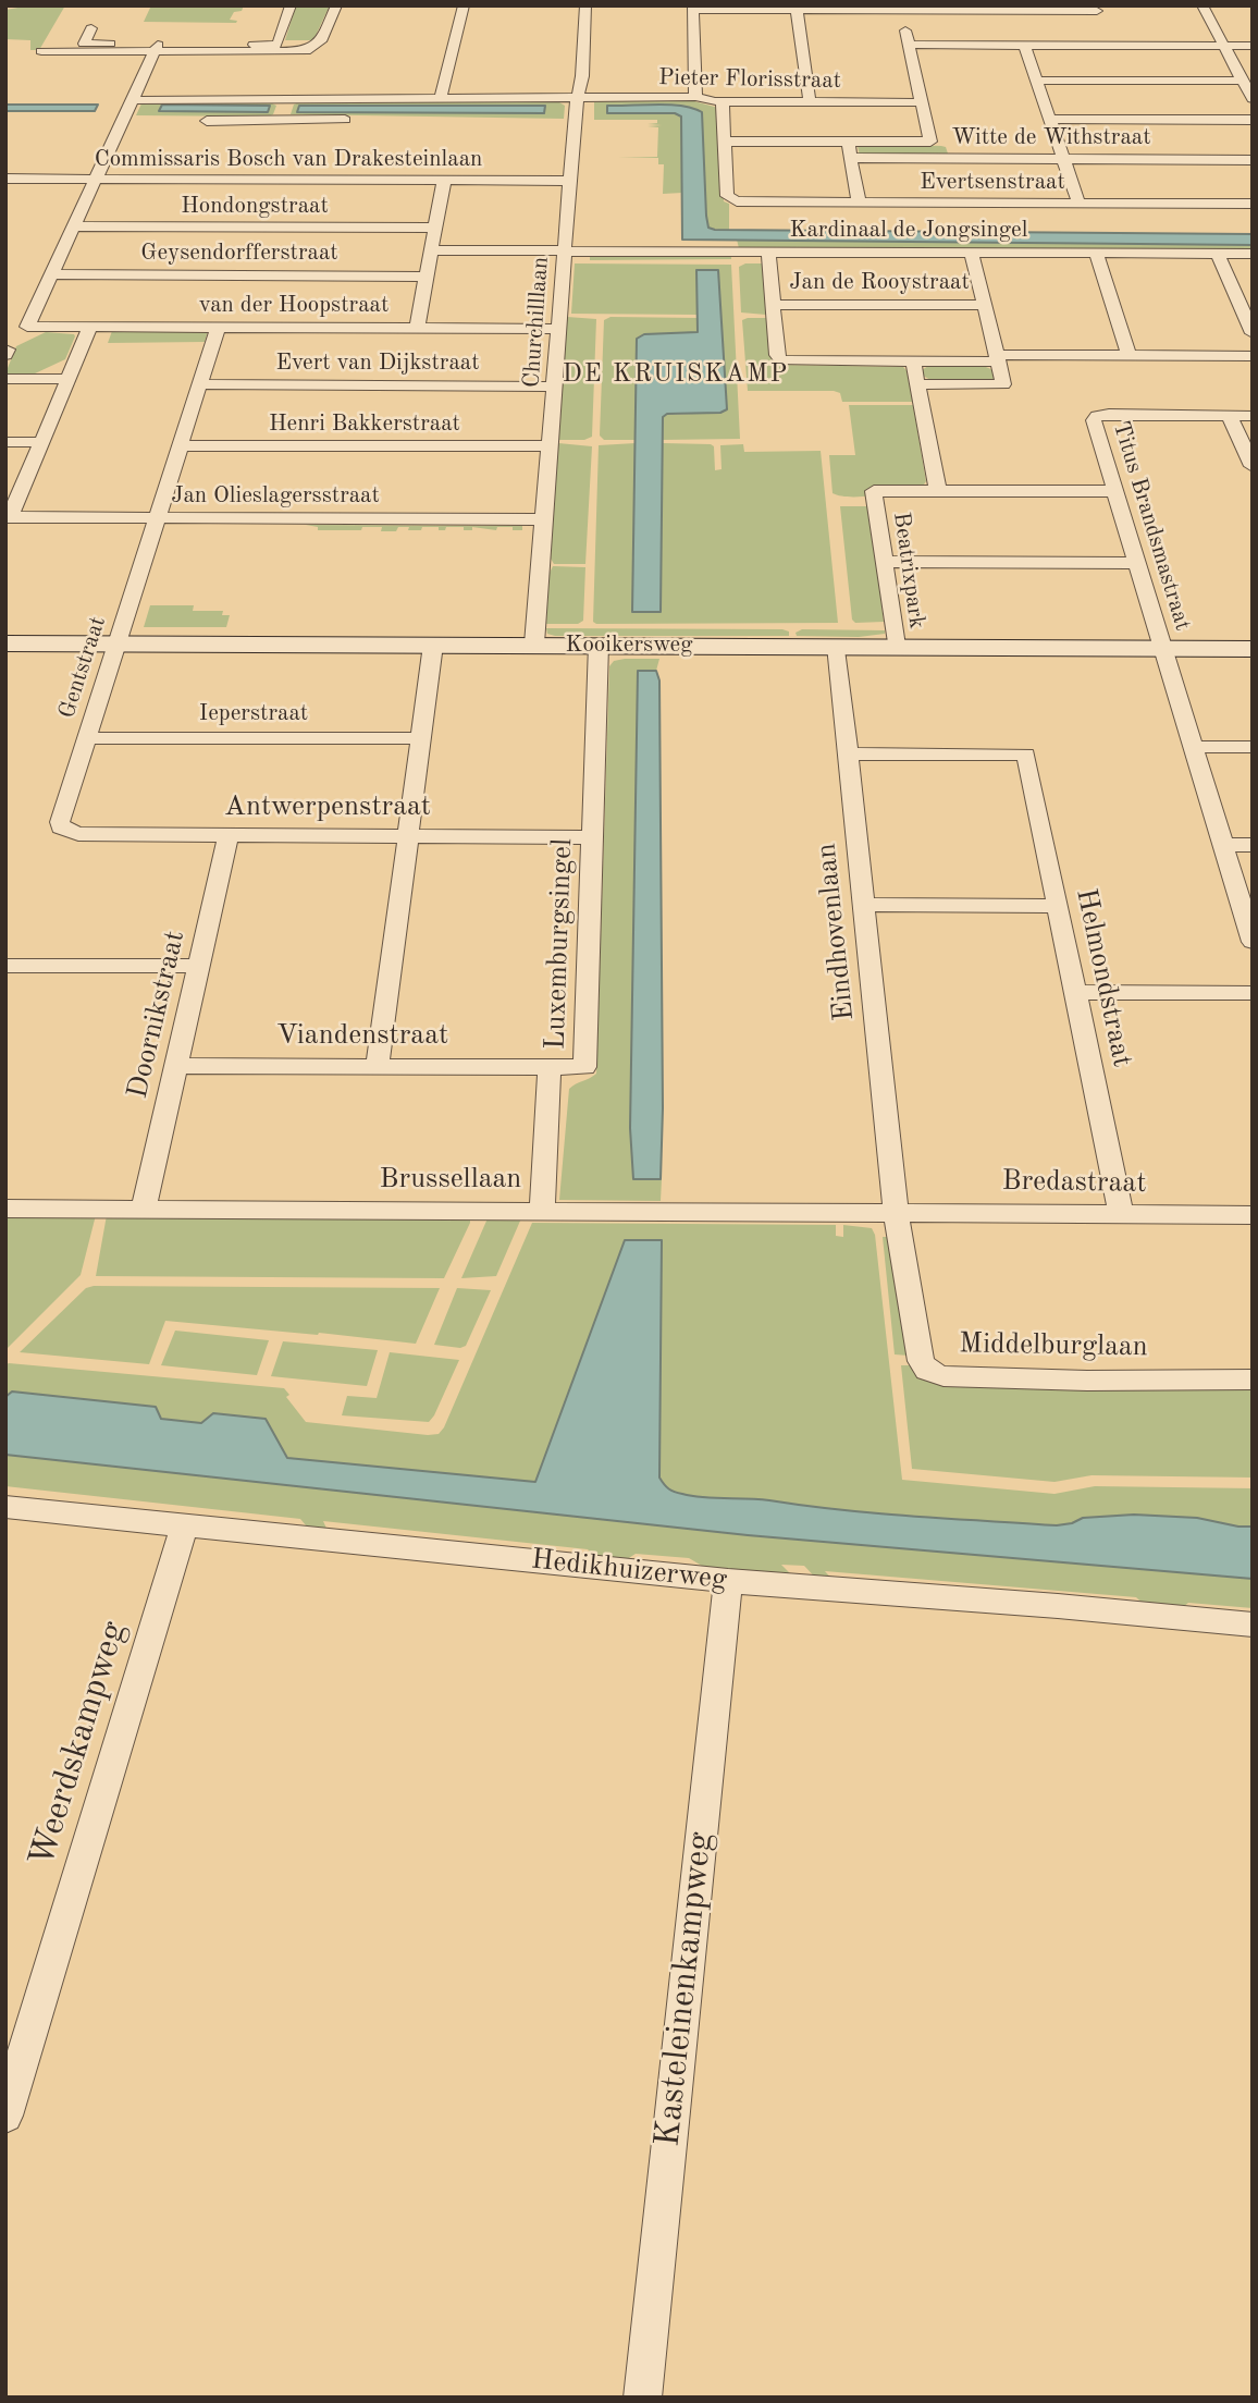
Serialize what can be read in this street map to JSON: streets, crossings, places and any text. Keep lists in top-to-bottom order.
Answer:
{
  "streets": {
    "street": [
      "Pieter Florisstraat",
      "Witte de Withstraat",
      "Commissaris Bosch van Drakesteinlaan",
      "Evertsenstraat",
      "Hondongstraat",
      "Kardinaal de Jongsingel",
      "Geysendorfferstraat",
      "Jan de Rooystraat",
      "van der Hoopstraat",
      "Churchilllaan",
      "Evert van Dijkstraat",
      "Henri Bakkerstraat",
      "Jan Olieslagersstraat",
      "Titus Brandsmastraat",
      "Beatrixpark",
      "Kooikersweg",
      "Gentstraat",
      "Ieperstraat",
      "Antwerpenstraat",
      "Eindhovenlaan",
      "Luxemburgsingel",
      "Helmondstraat",
      "Doornikstraat",
      "Viandenstraat",
      "Brussellaan",
      "Bredastraat",
      "Middelburglaan",
      "Hedikhuizerweg",
      "Weerdskampweg",
      "Kasteleinenkampweg"
    ]
  },
  "crossings": [
    ["Pieter Florisstraat", "Witte de Withstraat"],
    ["Pieter Florisstraat", "Churchilllaan"],
    ["Witte de Withstraat", "Evertsenstraat"],
    ["Commissaris Bosch van Drakesteinlaan", "Churchilllaan"],
    ["Kardinaal de Jongsingel", "Churchilllaan"],
    ["Geysendorfferstraat", "van der Hoopstraat"],
    ["van der Hoopstraat", "Churchilllaan"],
    ["Churchilllaan", "Evert van Dijkstraat"],
    ["Churchilllaan", "Henri Bakkerstraat"],
    ["Churchilllaan", "Jan Olieslagersstraat"],
    ["Churchilllaan", "Kooikersweg"],
    ["Jan Olieslagersstraat", "Gentstraat"],
    ["Titus Brandsmastraat", "Kooikersweg"],
    ["Beatrixpark", "Kooikersweg"],
    ["Kooikersweg", "Gentstraat"],
    ["Kooikersweg", "Eindhovenlaan"],
    ["Kooikersweg", "Luxemburgsingel"],
    ["Gentstraat", "Ieperstraat"],
    ["Gentstraat", "Antwerpenstraat"],
    ["Antwerpenstraat", "Luxemburgsingel"],
    ["Antwerpenstraat", "Doornikstraat"],
    ["Eindhovenlaan", "Brussellaan"],
    ["Eindhovenlaan", "Bredastraat"],
    ["Eindhovenlaan", "Middelburglaan"],
    ["Luxemburgsingel", "Viandenstraat"],
    ["Luxemburgsingel", "Brussellaan"],
    ["Helmondstraat", "Bredastraat"],
    ["Doornikstraat", "Viandenstraat"],
    ["Doornikstraat", "Brussellaan"],
    ["Brussellaan", "Bredastraat"],
    ["Brussellaan", "Middelburglaan"],
    ["Bredastraat", "Middelburglaan"],
    ["Hedikhuizerweg", "Weerdskampweg"],
    ["Hedikhuizerweg", "Kasteleinenkampweg"]
  ],
  "districts": ["DE KRUISKAMP"]
}
